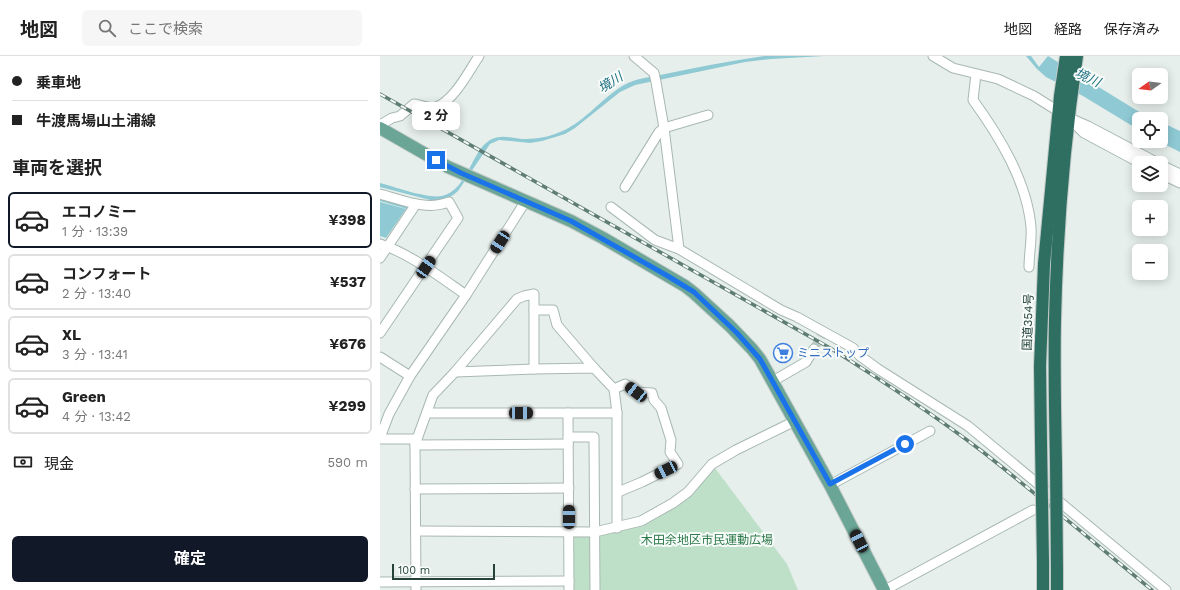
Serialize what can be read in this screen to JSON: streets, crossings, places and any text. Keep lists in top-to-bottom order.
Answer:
{
  "streets": {
    "highway": ["国道354号"]
  },
  "water": ["境川"],
  "parks": ["木田余地区市民運動広場"],
  "places": {
    "supermarket": ["ミニストップ"]
  },
  "scale_bar": "100 m",
  "north": "left",
  "page": {
    "header": "地図",
    "search": "ここで検索",
    "nav": ["地図", "経路", "保存済み"],
    "banner": ["乗車地", "牛渡馬場山土浦線"],
    "map_buttons": ["+", "−"],
    "bubble": "2 分",
    "heading": "車両を選択",
    "list": [
      {
        "name": "エコノミー",
        "note": "1 分 · 13:39",
        "value": "¥398"
      },
      {
        "name": "コンフォート",
        "note": "2 分 · 13:40",
        "value": "¥537"
      },
      {
        "name": "XL",
        "note": "3 分 · 13:41",
        "value": "¥676"
      },
      {
        "name": "Green",
        "note": "4 分 · 13:42",
        "value": "¥299"
      }
    ],
    "pay": ["現金", "590 m"],
    "buttons": "確定",
    "scale": "100 m"
  }
}
